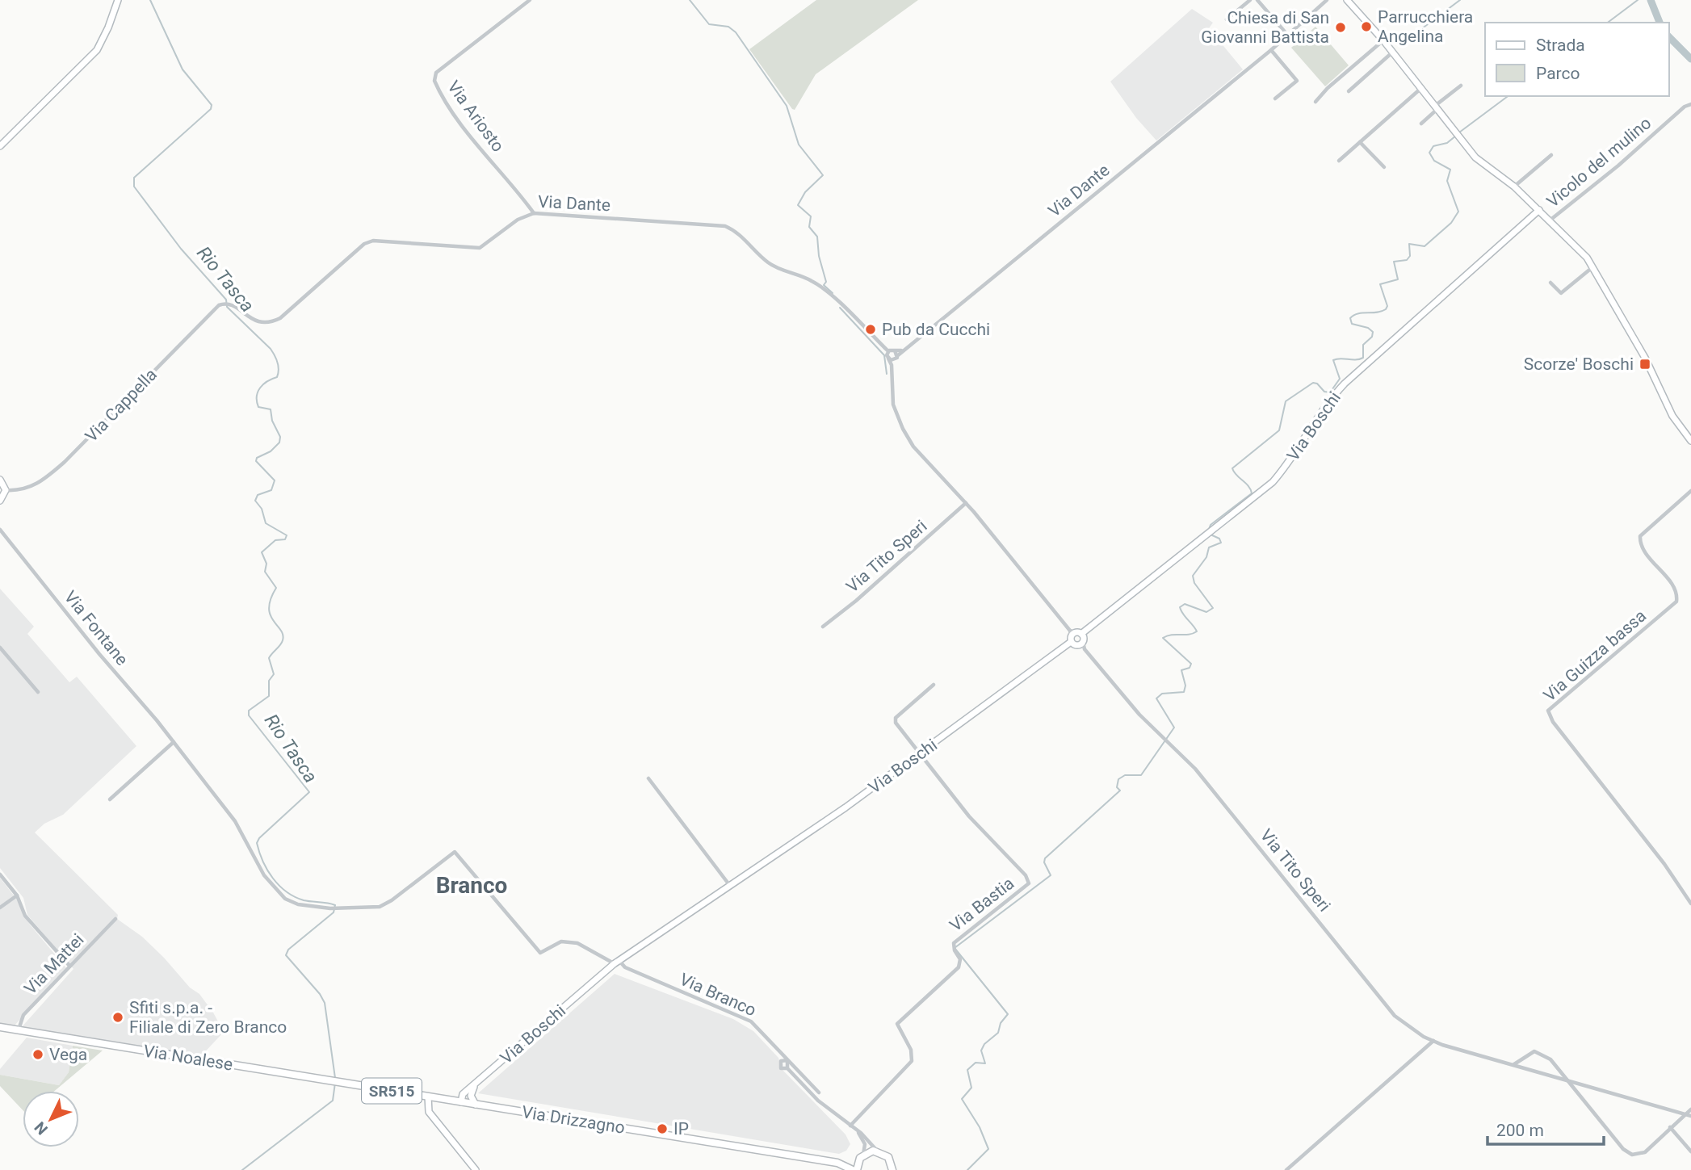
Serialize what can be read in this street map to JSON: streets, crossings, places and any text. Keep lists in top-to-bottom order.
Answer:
{
  "streets": {
    "main road": ["Via Noalese", "SR515", "Via Drizzagno"],
    "street": [
      "Via Ariosto",
      "Vicolo del mulino",
      "Via Dante",
      "Via Cappella",
      "Via Boschi",
      "Via Tito Speri",
      "Via Fontane",
      "Via Guizza bassa",
      "Via Bastia",
      "Via Mattei",
      "Via Branco"
    ]
  },
  "crossings": [
    ["Via Ariosto", "Via Dante"],
    ["Via Dante", "Via Cappella"],
    ["Via Boschi", "Via Bastia"],
    ["Via Boschi", "Via Branco"],
    ["Via Boschi", "Via Drizzagno"],
    ["Via Fontane", "Via Branco"],
    ["Via Mattei", "Via Noalese"],
    ["Via Noalese", "Via Drizzagno"]
  ],
  "districts": ["Branco"],
  "water": ["Rio Tasca"],
  "places": {
    "other": [
      "Parrucchiera Angelina",
      "Chiesa di San Giovanni Battista",
      "Pub da Cucchi",
      "Sfiti s.p.a. - Filiale di Zero Branco",
      "Vega",
      "IP"
    ],
    "transit": ["Scorze' Boschi"]
  },
  "legend": ["Strada", "Parco"],
  "scale_bar": "200 m",
  "north": "bottom left"
}
